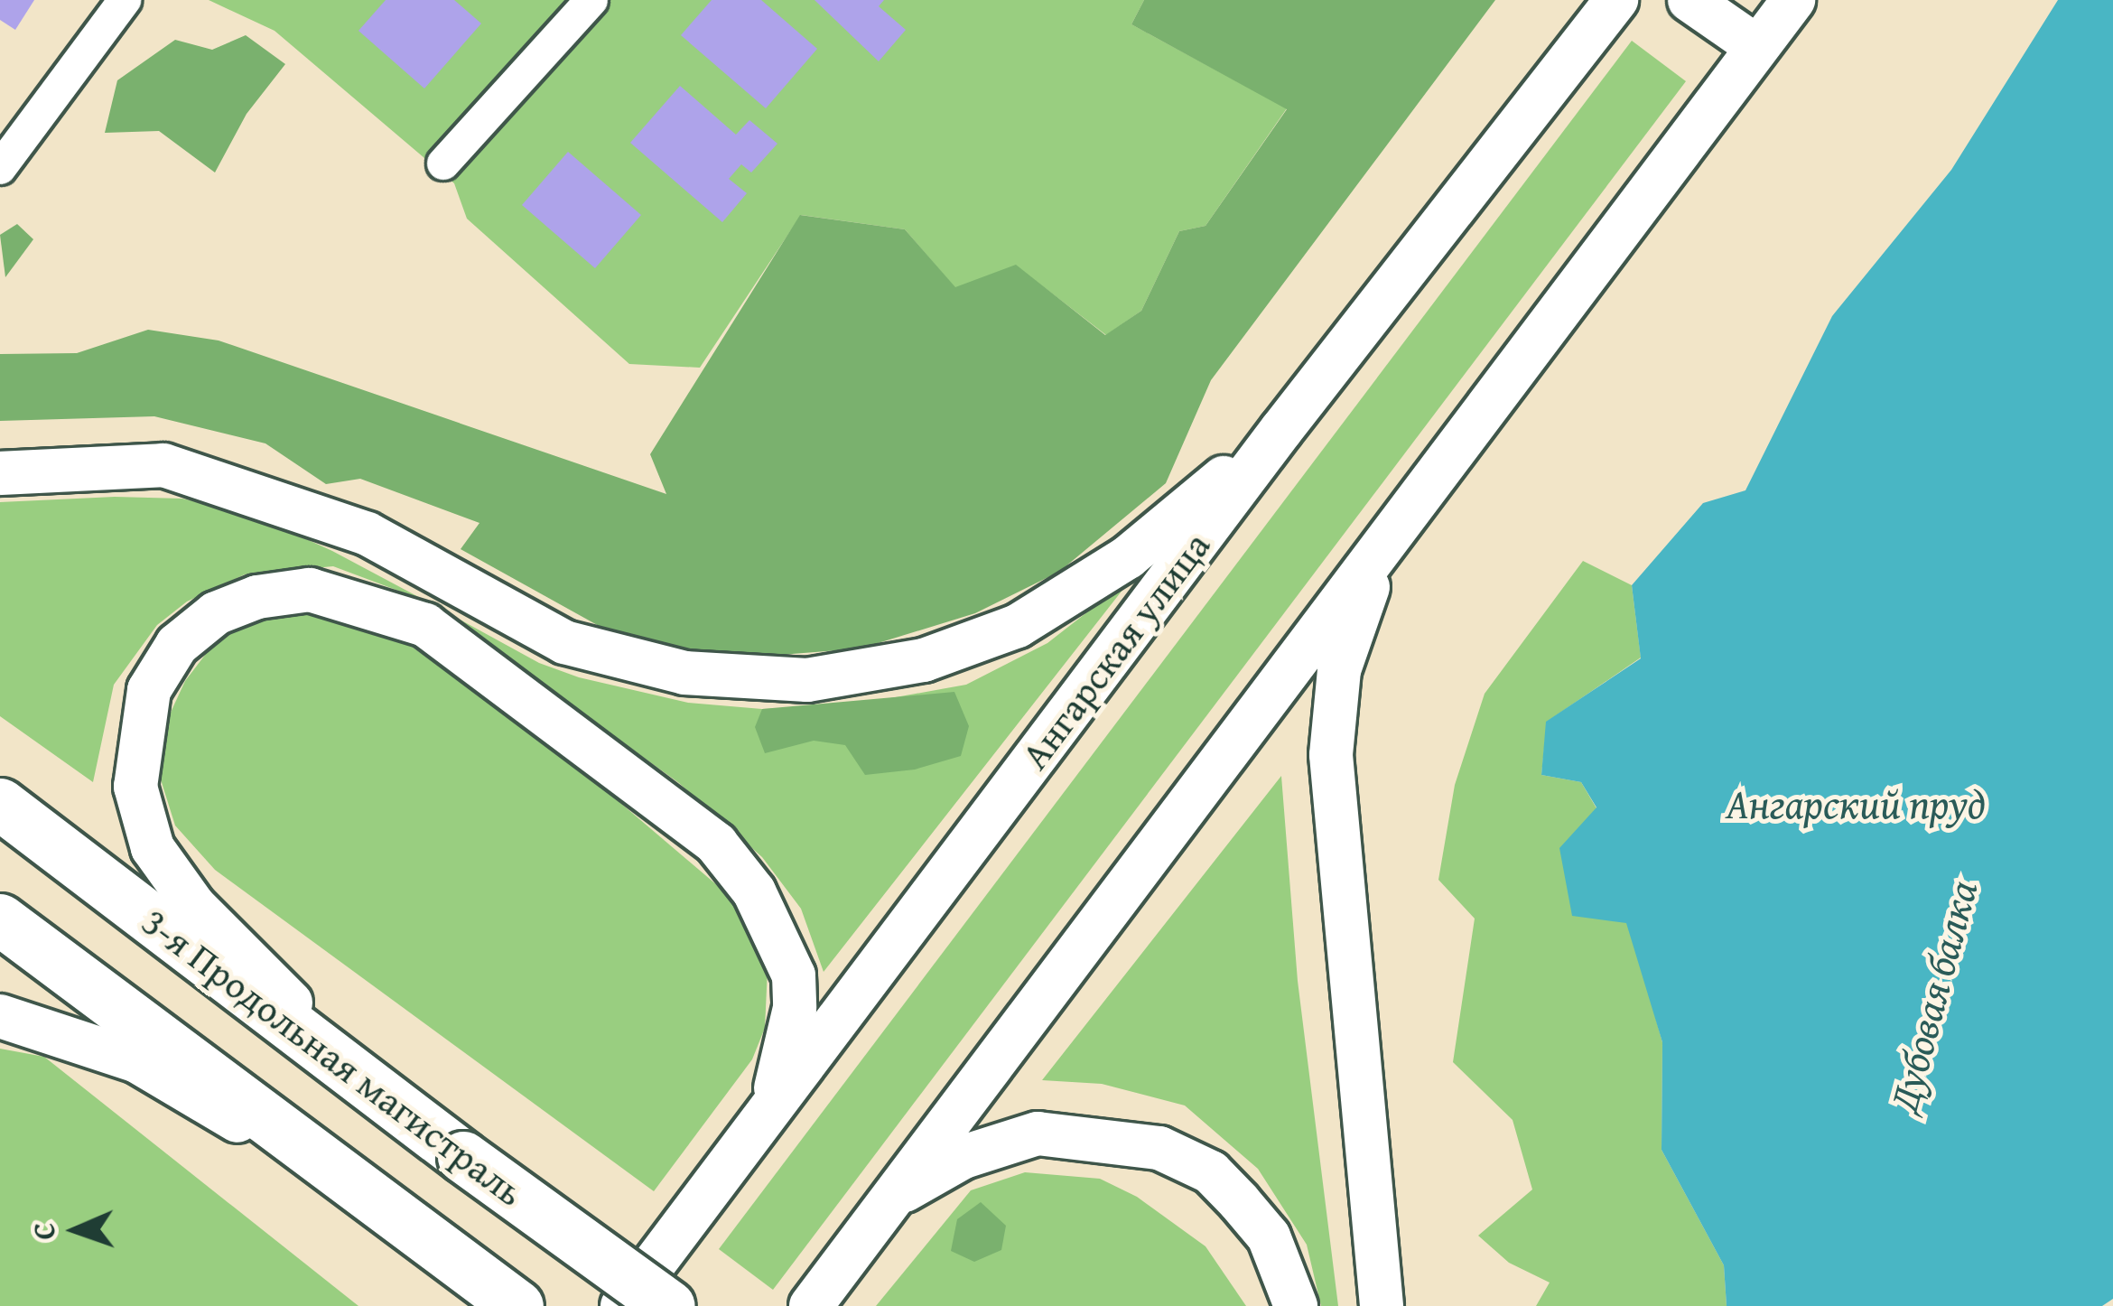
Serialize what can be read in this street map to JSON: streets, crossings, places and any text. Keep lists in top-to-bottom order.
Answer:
{
  "streets": {
    "highway": ["3-я Продольная магистраль"],
    "main road": ["Ангарская улица"]
  },
  "water": ["Ангарский пруд", "Дубовая балка"],
  "north": "left"
}
